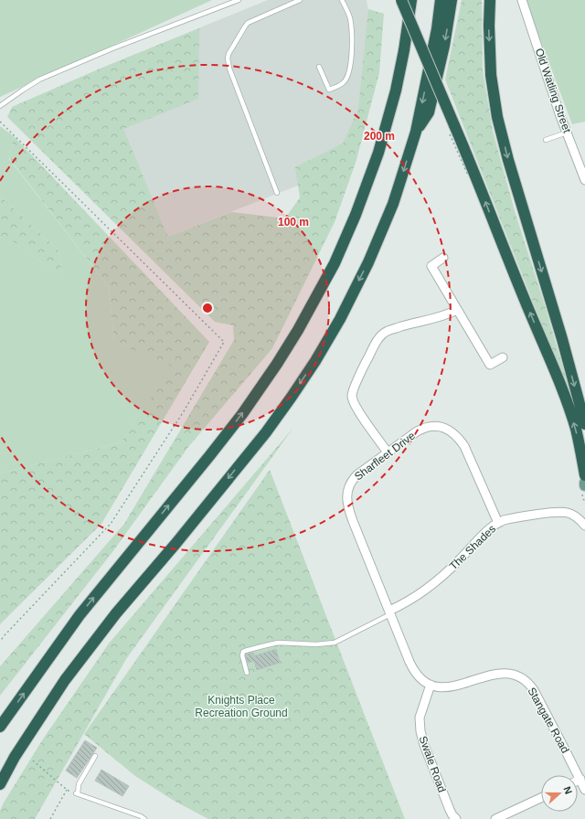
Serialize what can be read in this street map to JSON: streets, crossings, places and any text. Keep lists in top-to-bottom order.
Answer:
{
  "streets": {
    "street": [
      "Old Watling Street",
      "Sharfleet Drive",
      "The Shades",
      "Stangate Road",
      "Swale Road"
    ]
  },
  "crossings": [
    ["Sharfleet Drive", "The Shades"],
    ["Stangate Road", "Swale Road"]
  ],
  "parks": ["Knights Place Recreation Ground"],
  "north": "right",
  "rings": ["200 m", "100 m"]
}
